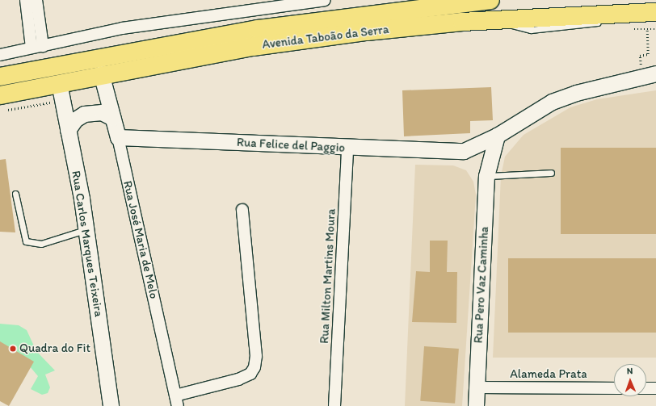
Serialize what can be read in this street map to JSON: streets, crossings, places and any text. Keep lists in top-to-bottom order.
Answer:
{
  "streets": {
    "highway": ["Avenida Taboão da Serra"],
    "street": [
      "Rua Felice del Paggio",
      "Rua José Maria de Melo",
      "Rua Carlos Marques Teixeira",
      "Rua Milton Martins Moura",
      "Rua Pero Vaz Caminha",
      "Alameda Prata"
    ]
  },
  "crossings": [
    ["Avenida Taboão da Serra", "Rua José Maria de Melo"],
    ["Avenida Taboão da Serra", "Rua Carlos Marques Teixeira"],
    ["Rua Felice del Paggio", "Rua José Maria de Melo"],
    ["Rua Felice del Paggio", "Rua Milton Martins Moura"],
    ["Rua Pero Vaz Caminha", "Alameda Prata"]
  ],
  "places": ["Quadra do Fit"],
  "north": "top"
}
